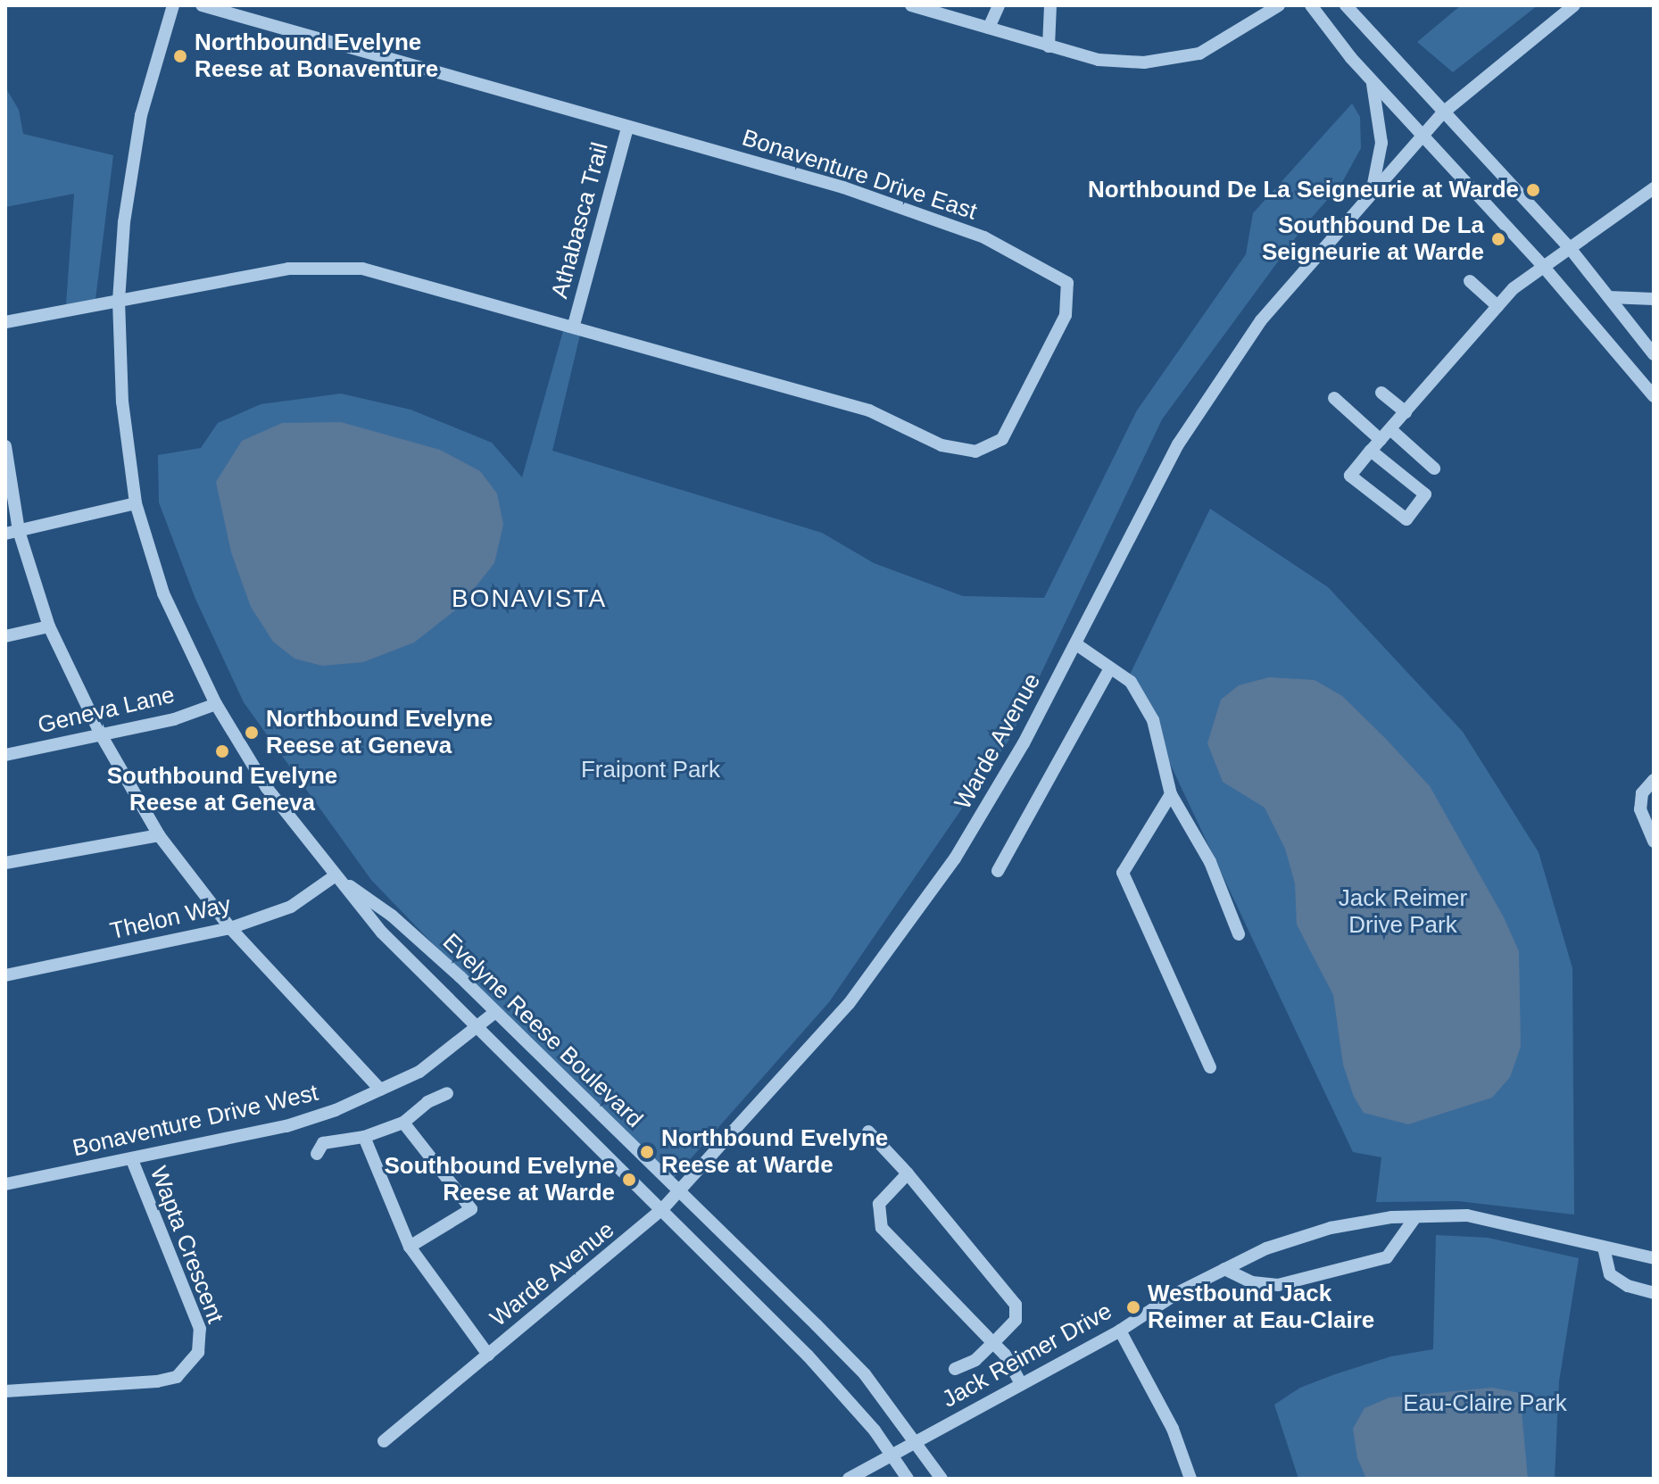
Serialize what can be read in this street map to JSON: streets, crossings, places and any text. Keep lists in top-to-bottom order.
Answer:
{
  "streets": {
    "street": [
      "Bonaventure Drive East",
      "Athabasca Trail",
      "Geneva Lane",
      "Warde Avenue",
      "Thelon Way",
      "Evelyne Reese Boulevard",
      "Bonaventure Drive West",
      "Wapta Crescent",
      "Jack Reimer Drive"
    ]
  },
  "crossings": [
    ["Bonaventure Drive East", "Athabasca Trail"],
    ["Bonaventure Drive East", "Evelyne Reese Boulevard"],
    ["Geneva Lane", "Evelyne Reese Boulevard"],
    ["Warde Avenue", "Evelyne Reese Boulevard"],
    ["Thelon Way", "Evelyne Reese Boulevard"],
    ["Evelyne Reese Boulevard", "Bonaventure Drive West"],
    ["Evelyne Reese Boulevard", "Jack Reimer Drive"],
    ["Bonaventure Drive West", "Wapta Crescent"]
  ],
  "districts": ["BONAVISTA"],
  "parks": ["Fraipont Park", "Jack Reimer Drive Park", "Eau-Claire Park"],
  "places": [
    "Northbound Evelyne Reese at Bonaventure",
    "Northbound De La Seigneurie at Warde",
    "Southbound De La Seigneurie at Warde",
    "Northbound Evelyne Reese at Geneva",
    "Southbound Evelyne Reese at Geneva",
    "Northbound Evelyne Reese at Warde",
    "Southbound Evelyne Reese at Warde",
    "Westbound Jack Reimer at Eau-Claire"
  ]
}
